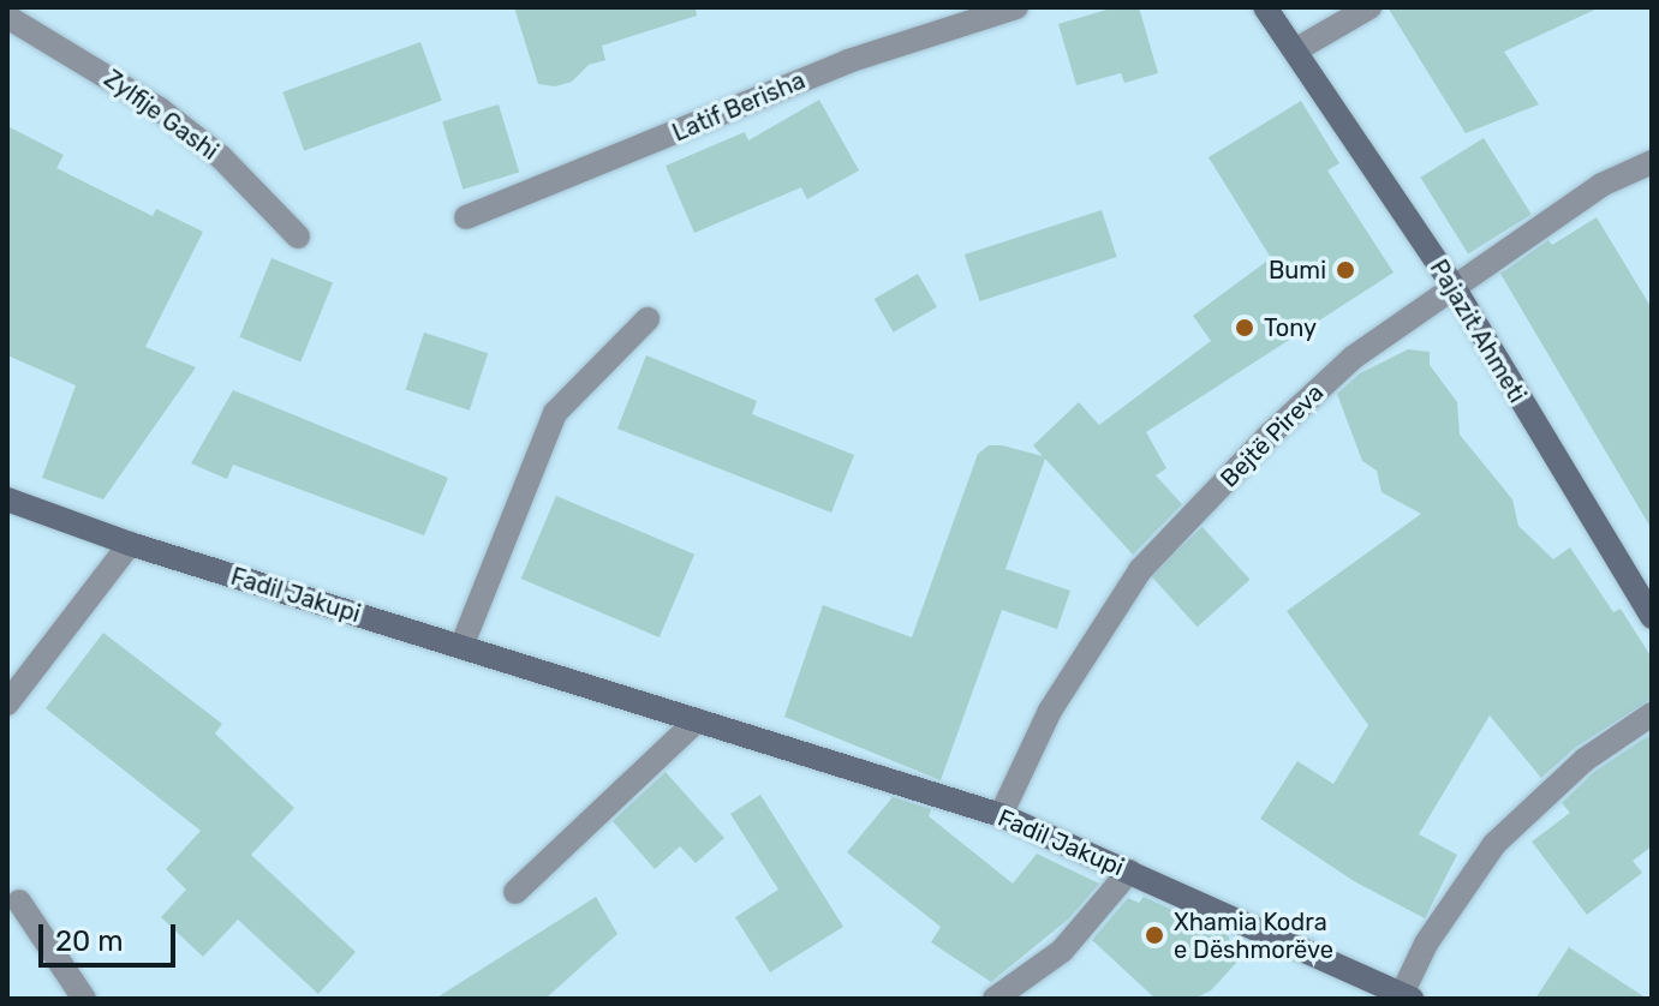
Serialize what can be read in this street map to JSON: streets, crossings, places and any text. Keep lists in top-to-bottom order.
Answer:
{
  "streets": {
    "street": [
      "Latif Berisha",
      "Zylfije Gashi",
      "Pajazit Ahmeti",
      "Bejtë Pireva",
      "Fadil Jakupi"
    ]
  },
  "crossings": [
    ["Pajazit Ahmeti", "Bejtë Pireva"],
    ["Bejtë Pireva", "Fadil Jakupi"]
  ],
  "places": ["Bumi", "Tony", "Xhamia Kodra e Dëshmorëve"],
  "scale_bar": "20 m"
}
